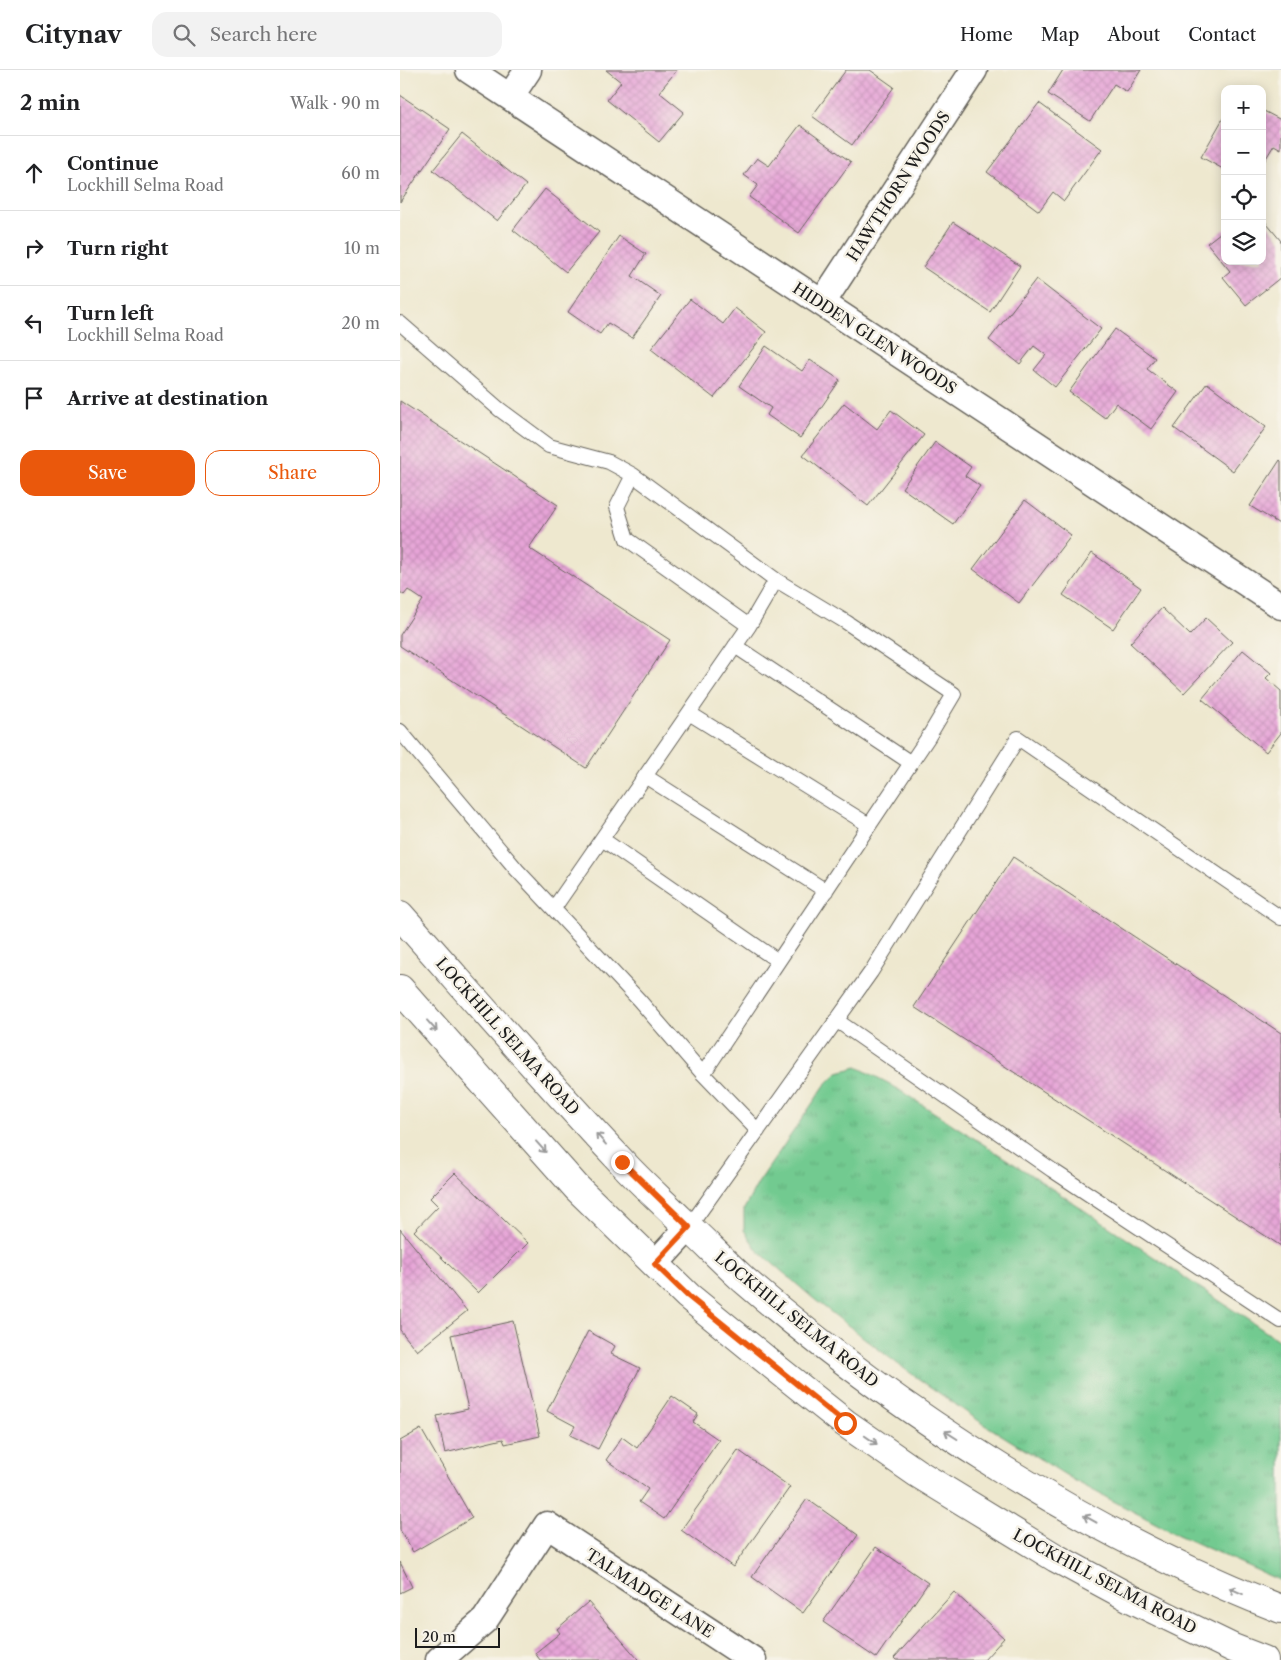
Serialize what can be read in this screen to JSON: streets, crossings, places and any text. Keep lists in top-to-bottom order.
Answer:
{
  "streets": {
    "main road": ["LOCKHILL SELMA ROAD"],
    "street": ["HAWTHORN WOODS", "HIDDEN GLEN WOODS", "TALMADGE LANE"]
  },
  "crossings": [
    ["HAWTHORN WOODS", "HIDDEN GLEN WOODS"]
  ],
  "scale_bar": "20 m",
  "page": {
    "header": "Citynav",
    "search": "Search here",
    "nav": [
      "Home",
      "Map",
      "About",
      "Contact"
    ],
    "heading": ["2 min", "Walk · 90 m"],
    "map_buttons": ["+", "−"],
    "list": [
      ["Continue", "Lockhill Selma Road", "60 m"],
      ["Turn right", "10 m"],
      ["Turn left", "Lockhill Selma Road", "20 m"],
      "Arrive at destination"
    ],
    "buttons": ["Save", "Share"],
    "scale": "20 m"
  }
}
